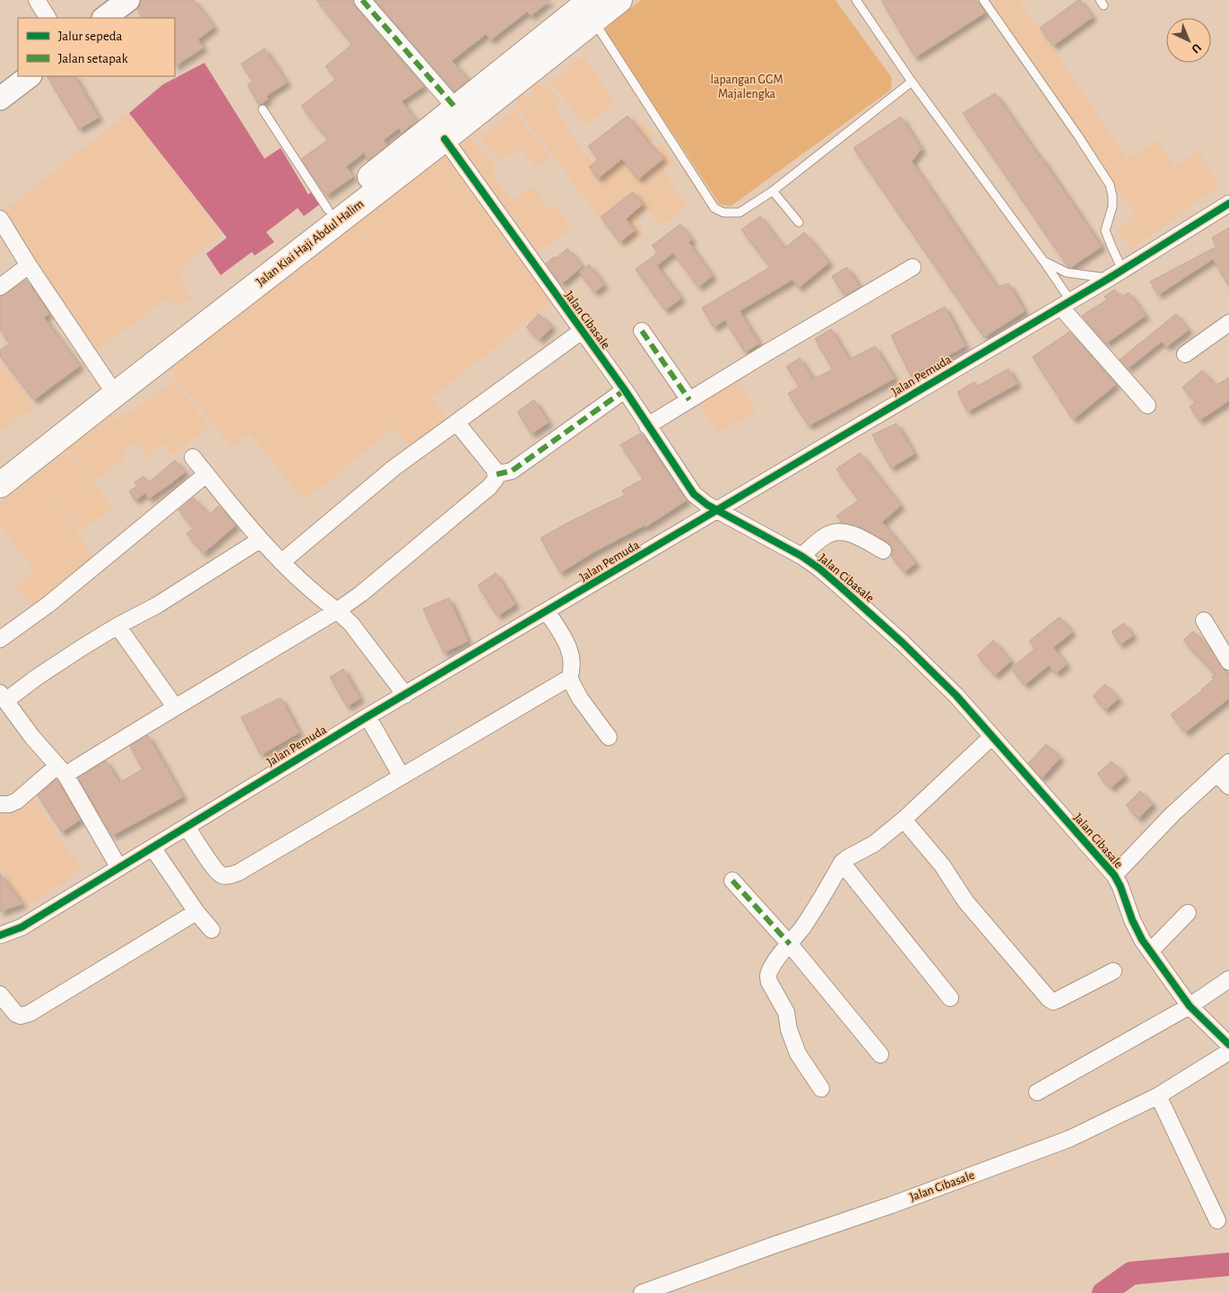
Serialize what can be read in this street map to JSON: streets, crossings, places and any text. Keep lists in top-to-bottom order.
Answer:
{
  "streets": {
    "main road": ["Jalan Kiai Haji Abdul Halim"],
    "street": ["Jalan Cibasale", "Jalan Pemuda"]
  },
  "crossings": [
    ["Jalan Kiai Haji Abdul Halim", "Jalan Cibasale"],
    ["Jalan Cibasale", "Jalan Pemuda"]
  ],
  "parks": ["lapangan GGM Majalengka"],
  "legend": ["Jalur sepeda", "Jalan setapak"],
  "north": "bottom right"
}
